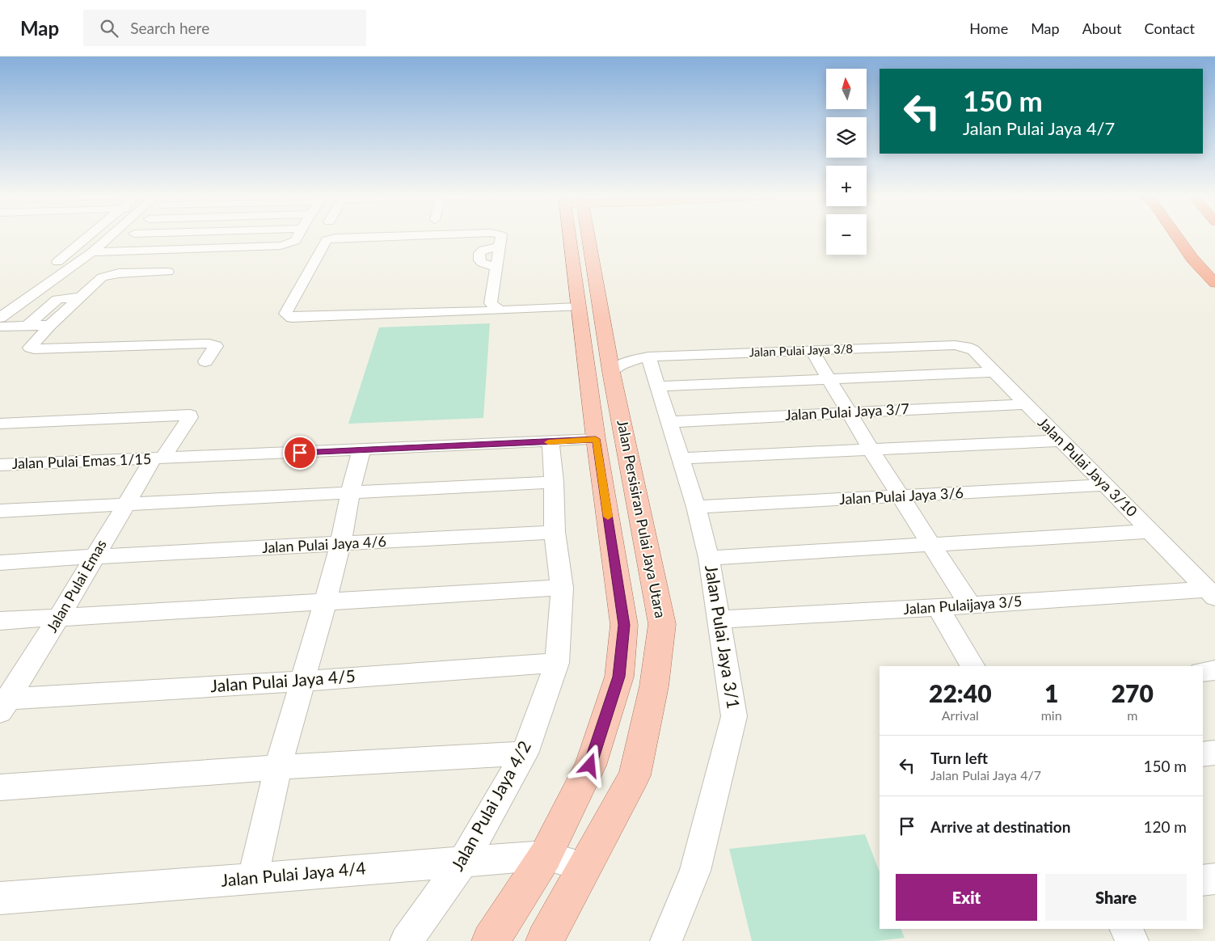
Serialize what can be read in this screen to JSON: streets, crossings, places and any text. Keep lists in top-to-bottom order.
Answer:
{
  "streets": {
    "main road": ["Jalan Persisiran Pulai Jaya Utara"],
    "street": [
      "Jalan Pulai Jaya 3/8",
      "Jalan Pulai Jaya 3/7",
      "Jalan Pulai Emas 1/15",
      "Jalan Pulai Jaya 3/10",
      "Jalan Pulai Jaya 3/6",
      "Jalan Pulai Jaya 4/6",
      "Jalan Pulai Emas",
      "Jalan Pulaijaya 3/5",
      "Jalan Pulai Jaya 3/1",
      "Jalan Pulai Jaya 4/5",
      "Jalan Pulai Jaya 4/2",
      "Jalan Pulai Jaya 4/4"
    ]
  },
  "crossings": [
    ["Jalan Pulai Jaya 3/8", "Jalan Pulai Jaya 3/10"],
    ["Jalan Pulai Jaya 3/8", "Jalan Pulai Jaya 3/1"],
    ["Jalan Pulai Jaya 3/7", "Jalan Pulai Jaya 3/10"],
    ["Jalan Pulai Jaya 3/7", "Jalan Pulai Jaya 3/1"],
    ["Jalan Pulai Emas 1/15", "Jalan Persisiran Pulai Jaya Utara"],
    ["Jalan Pulai Emas 1/15", "Jalan Pulai Emas"],
    ["Jalan Pulai Emas 1/15", "Jalan Pulai Jaya 4/2"],
    ["Jalan Pulai Jaya 3/10", "Jalan Pulai Jaya 3/6"],
    ["Jalan Pulai Jaya 3/10", "Jalan Pulaijaya 3/5"],
    ["Jalan Pulai Jaya 3/6", "Jalan Pulai Jaya 3/1"],
    ["Jalan Persisiran Pulai Jaya Utara", "Jalan Pulai Jaya 4/4"],
    ["Jalan Pulai Jaya 4/6", "Jalan Pulai Emas"],
    ["Jalan Pulai Jaya 4/6", "Jalan Pulai Jaya 4/2"],
    ["Jalan Pulai Emas", "Jalan Pulai Jaya 4/5"],
    ["Jalan Pulaijaya 3/5", "Jalan Pulai Jaya 3/1"],
    ["Jalan Pulai Jaya 4/5", "Jalan Pulai Jaya 4/2"],
    ["Jalan Pulai Jaya 4/2", "Jalan Pulai Jaya 4/4"]
  ],
  "north": "top",
  "page": {
    "header": "Map",
    "search": "Search here",
    "nav": [
      "Home",
      "Map",
      "About",
      "Contact"
    ],
    "map_buttons": ["+", "−"],
    "turn": ["150 m", "Jalan Pulai Jaya 4/7"],
    "eta": [
      "22:40",
      "Arrival",
      "1",
      "min",
      "270",
      "m"
    ],
    "list": [
      {
        "name": "Turn left",
        "note": "Jalan Pulai Jaya 4/7",
        "value": "150 m"
      },
      {
        "name": "Arrive at destination",
        "value": "120 m"
      }
    ],
    "buttons": ["Exit", "Share"]
  }
}
